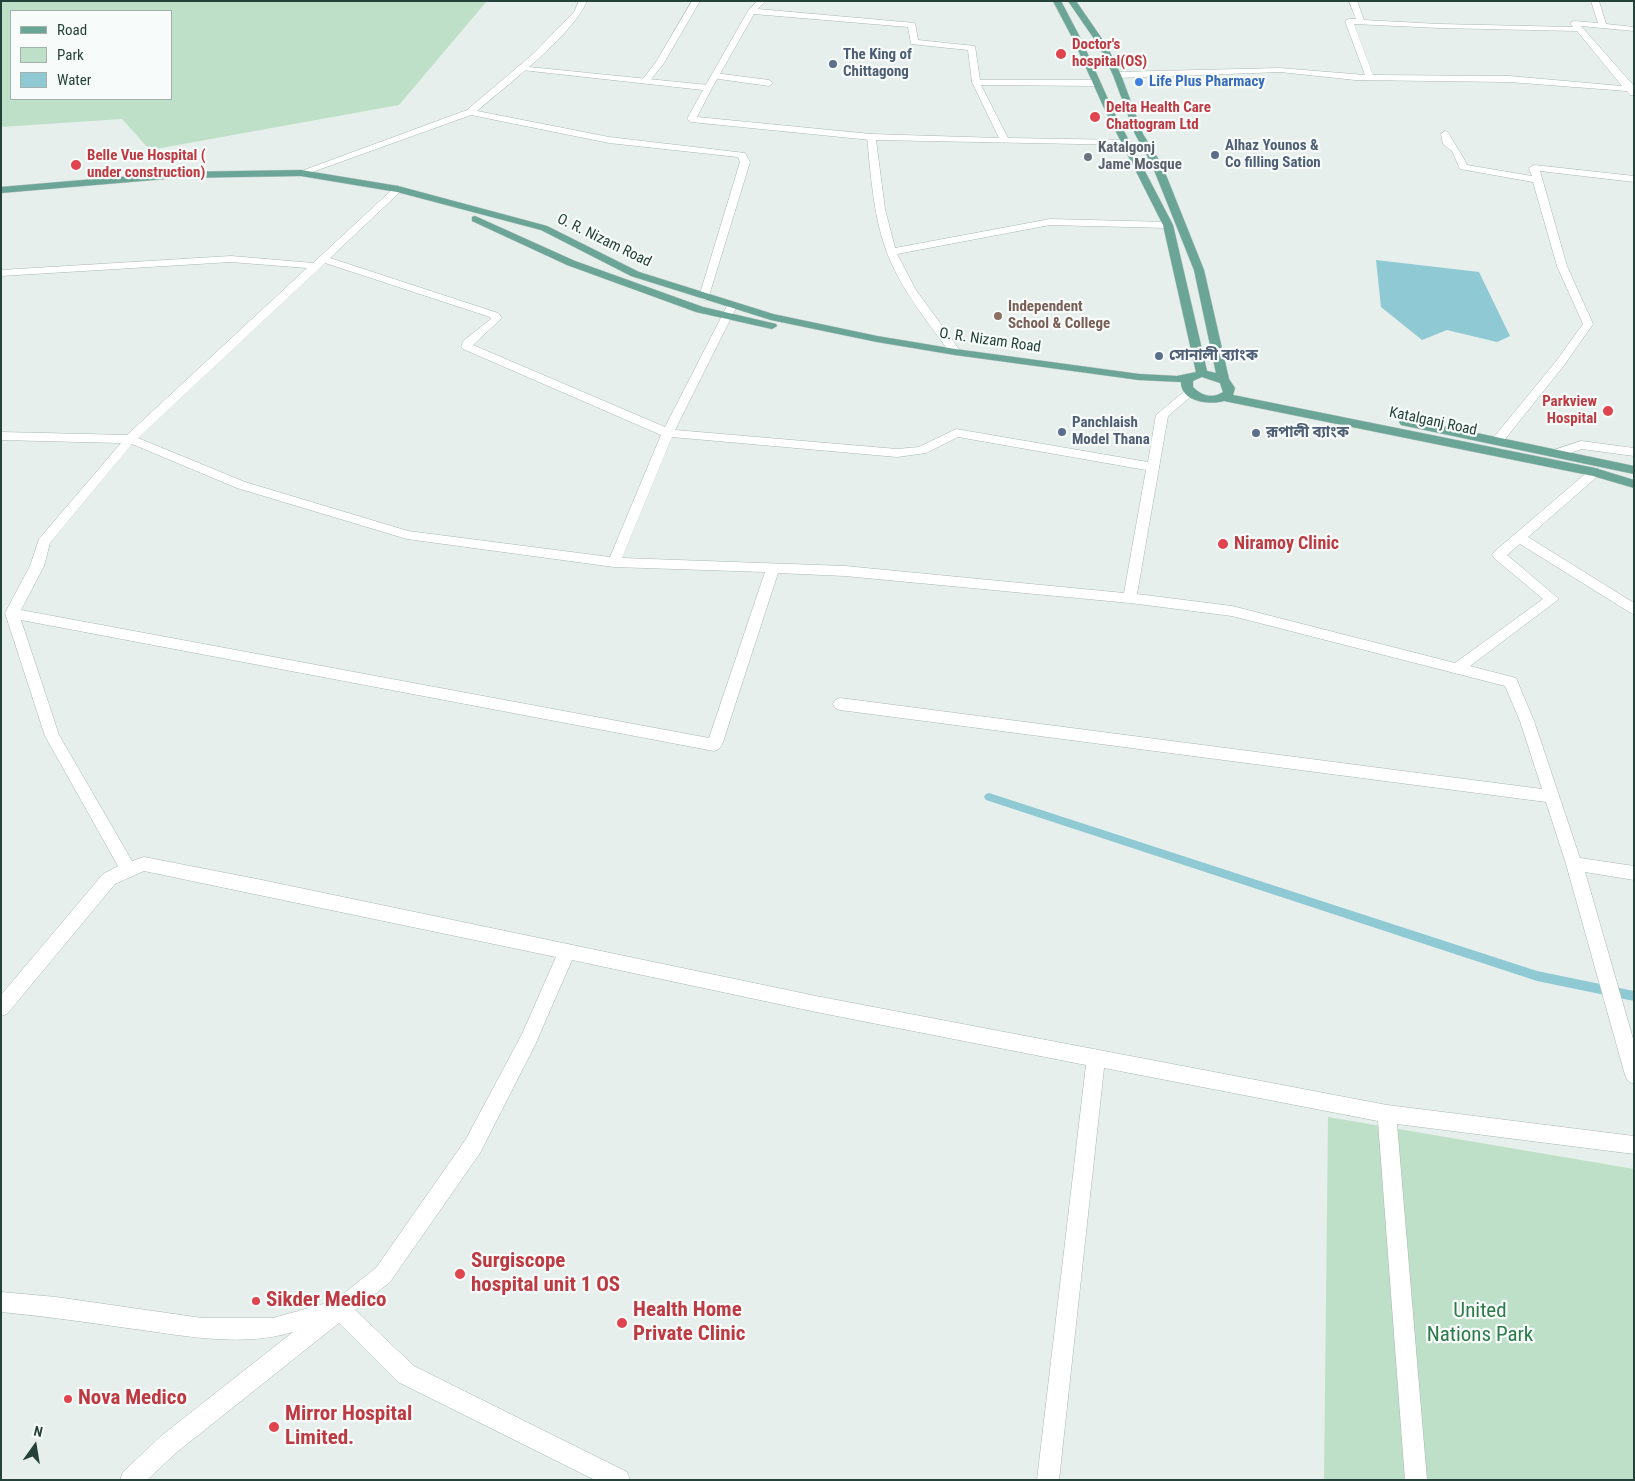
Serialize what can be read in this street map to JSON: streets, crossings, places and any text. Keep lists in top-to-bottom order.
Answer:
{
  "streets": {
    "main road": ["O. R. Nizam Road", "Katalganj Road"]
  },
  "parks": ["United Nations Park"],
  "places": [
    "Doctor's hospital(OS)",
    "The King of Chittagong",
    "Life Plus Pharmacy",
    "Delta Health Care Chattogram Ltd",
    "Alhaz Younos & Co filling Sation",
    "Katalgonj Jame Mosque",
    "Belle Vue Hospital ( under construction)",
    "Independent School & College",
    "সোনালী ব্যাংক",
    "Parkview Hospital",
    "Panchlaish Model Thana",
    "রূপালী ব্যাংক",
    "Niramoy Clinic",
    "Surgiscope hospital unit 1 OS",
    "Sikder Medico",
    "Health Home Private Clinic",
    "Nova Medico",
    "Mirror Hospital Limited."
  ],
  "legend": ["Road", "Park", "Water"],
  "north": "top"
}
